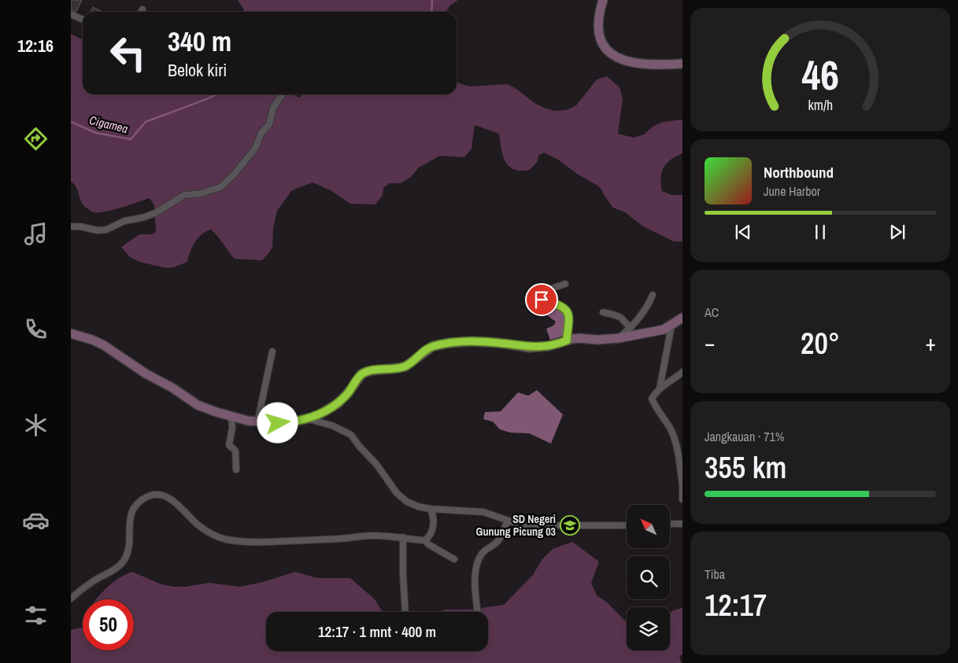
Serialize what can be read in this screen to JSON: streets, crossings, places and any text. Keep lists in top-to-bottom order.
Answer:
{
  "water": ["Cigamea"],
  "places": {
    "school or university": ["SD Negeri Gunung Picung 03"]
  },
  "north": "top left",
  "page": {
    "tabs": "12:16",
    "turn": ["340 m", "Belok kiri"],
    "song": ["Northbound", "June Harbor"],
    "tile": [
      "AC",
      ["Jangkauan · 71%", "355 km"],
      ["Tiba", "12:17"]
    ],
    "heat": ["−", "20°", "+"],
    "limit": "50",
    "trip": "12:17 · 1 mnt · 400 m",
    "gauge": ["46", "km/h"]
  }
}
